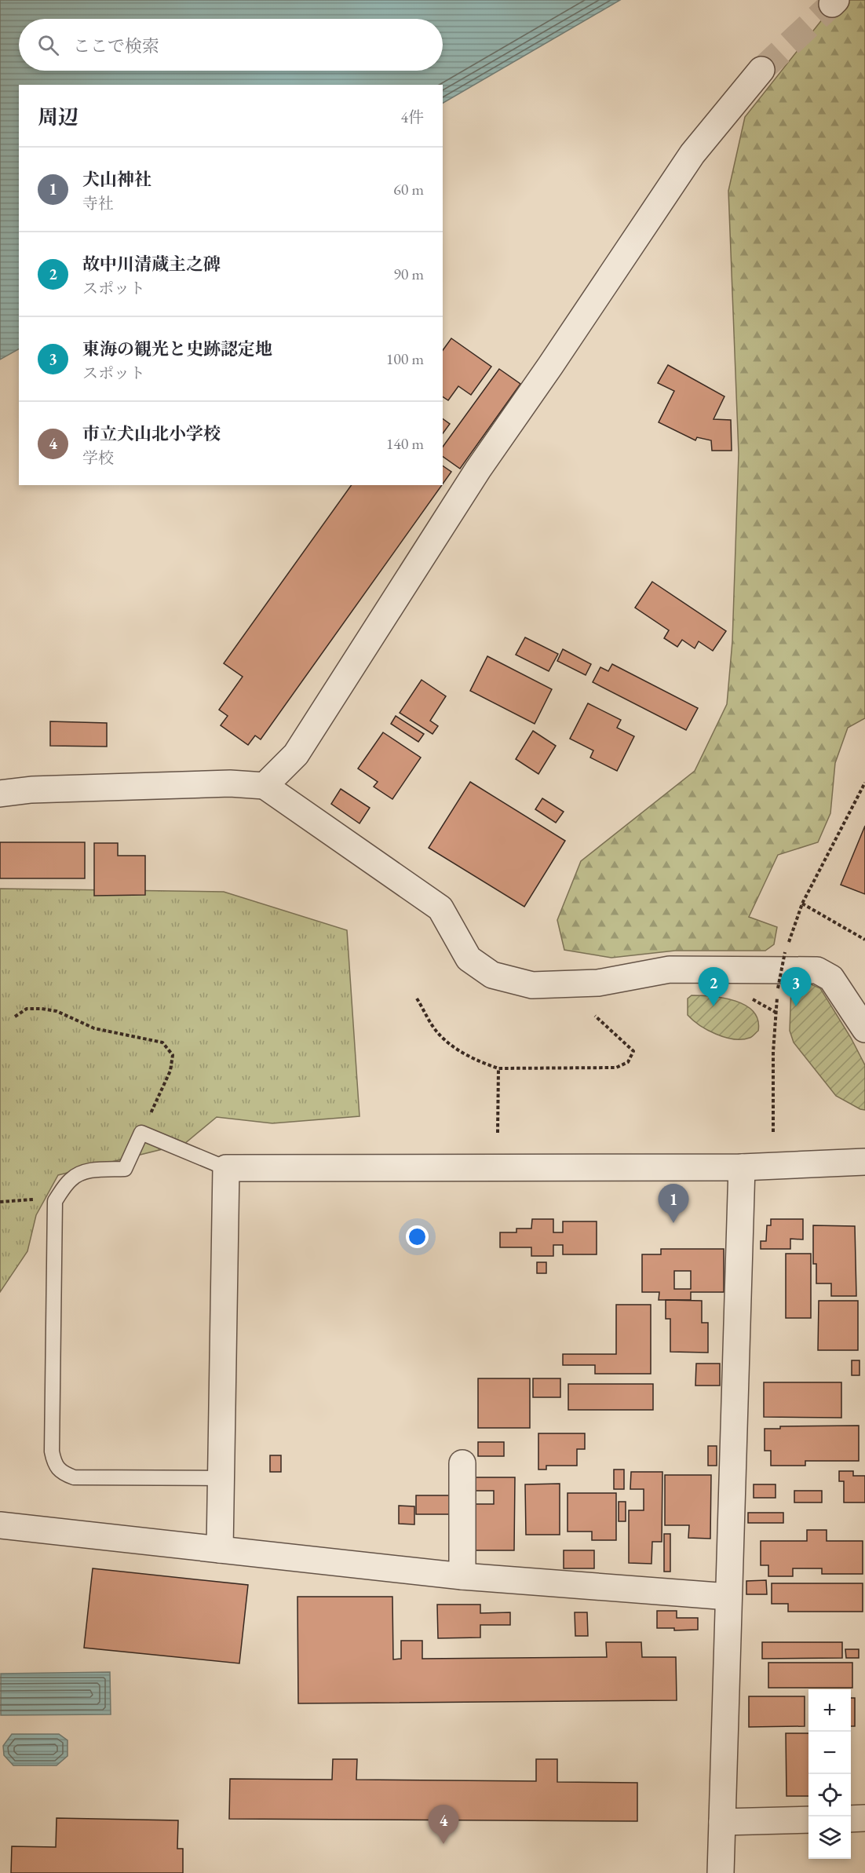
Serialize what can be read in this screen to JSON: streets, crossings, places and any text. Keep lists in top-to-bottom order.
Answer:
{
  "page": {
    "search": "ここで検索",
    "heading": ["周辺", "4件"],
    "list": [
      {
        "mark": "1",
        "name": "犬山神社",
        "note": "寺社",
        "value": "60 m"
      },
      {
        "mark": "2",
        "name": "故中川清蔵主之碑",
        "note": "スポット",
        "value": "90 m"
      },
      {
        "mark": "3",
        "name": "東海の観光と史跡認定地",
        "note": "スポット",
        "value": "100 m"
      },
      {
        "mark": "4",
        "name": "市立犬山北小学校",
        "note": "学校",
        "value": "140 m"
      }
    ],
    "pins": [
      "2",
      "3",
      "1",
      "4"
    ],
    "map_buttons": ["+", "−"]
  }
}
